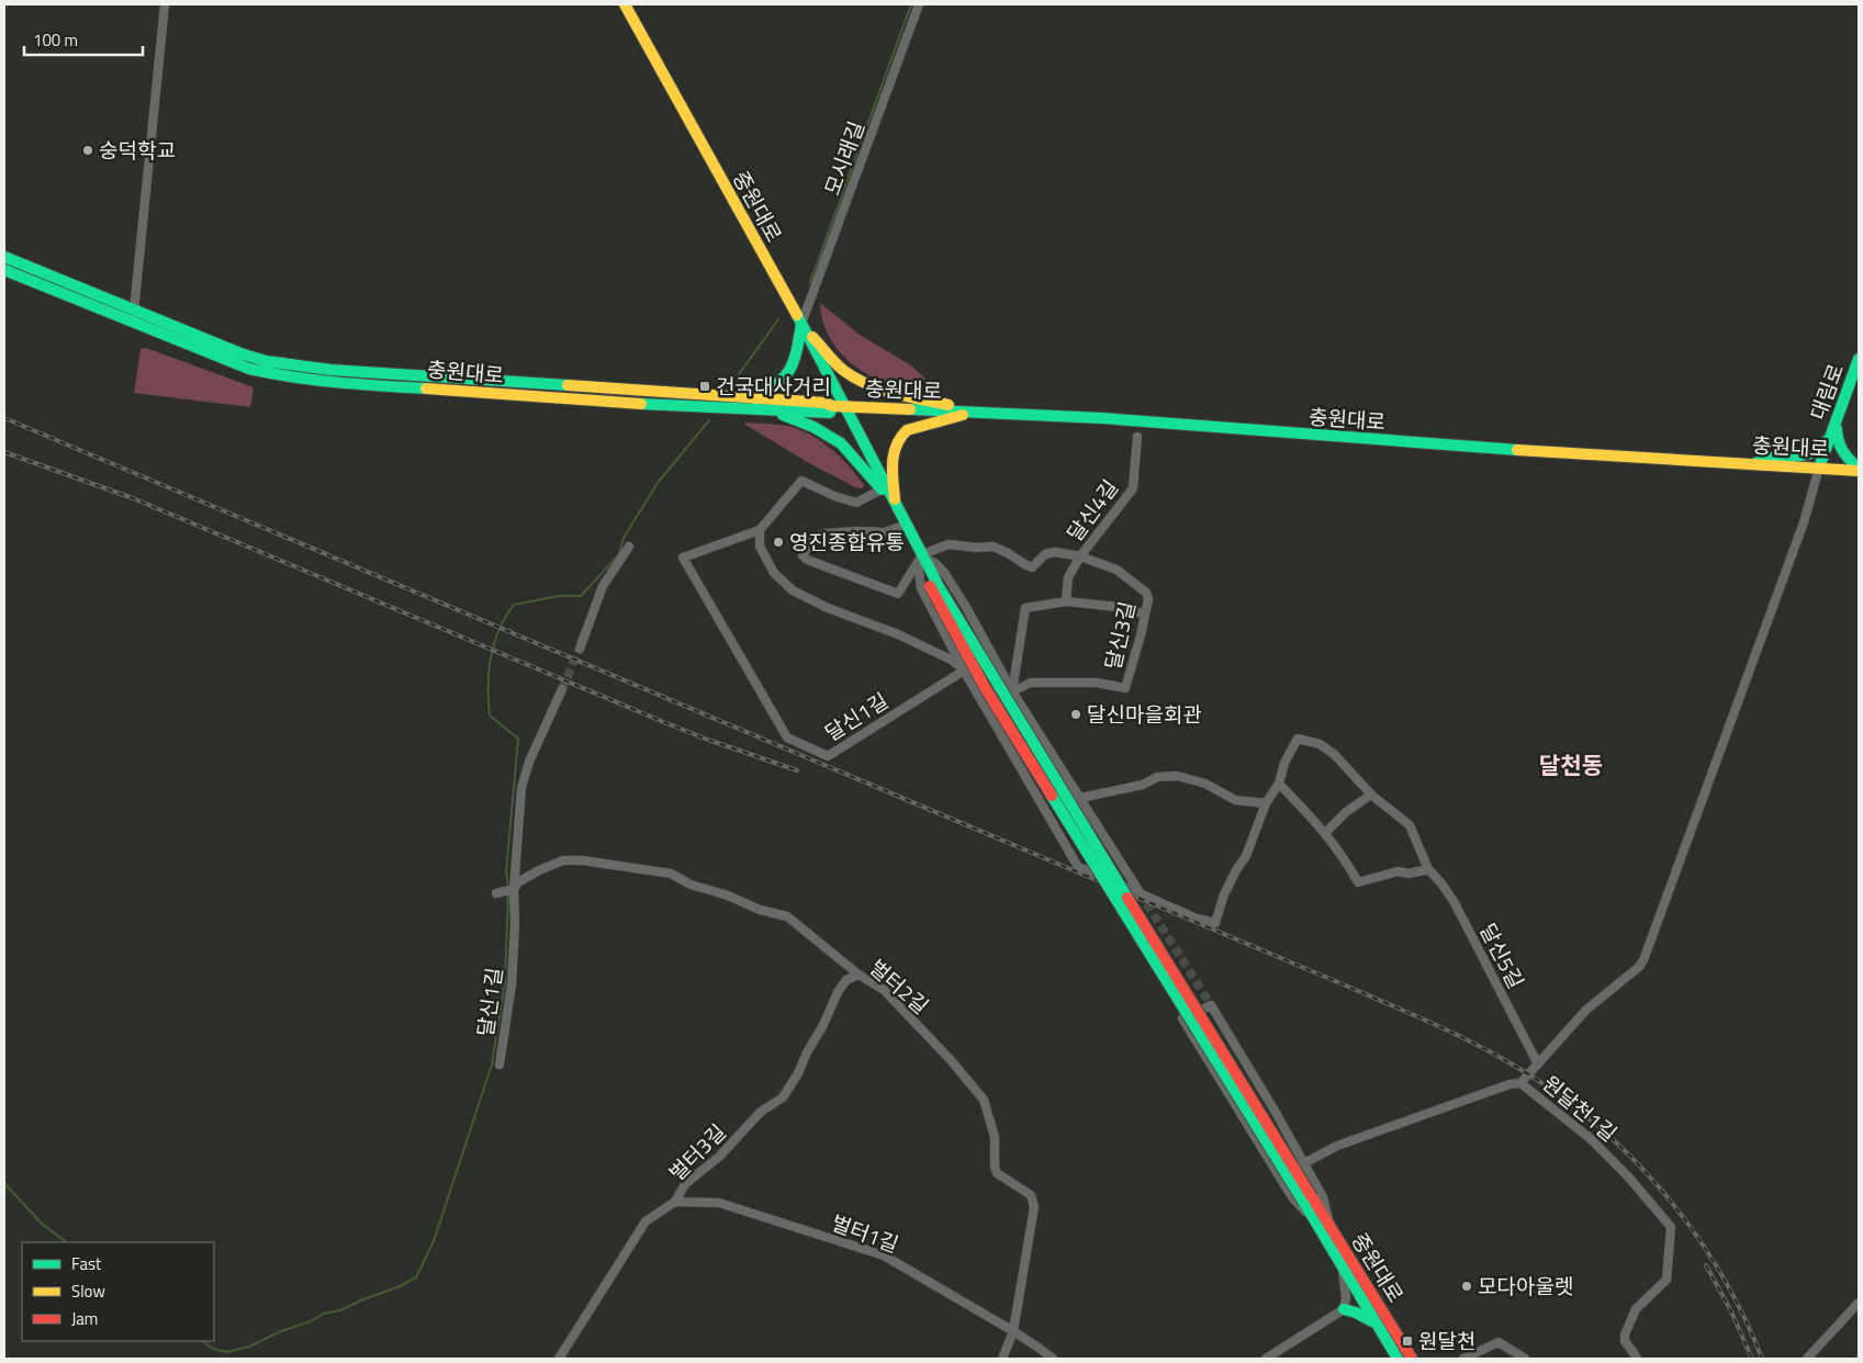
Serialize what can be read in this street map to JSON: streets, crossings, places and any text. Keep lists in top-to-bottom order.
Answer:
{
  "streets": {
    "street": [
      "모시래길",
      "중원대로",
      "충원대로",
      "대림로",
      "달신4길",
      "달신3길",
      "달신1길",
      "달신5길",
      "벌터2길",
      "원달천1길",
      "벌터3길",
      "벌터1길"
    ]
  },
  "crossings": [
    ["모시래길", "중원대로"],
    ["중원대로", "충원대로"],
    ["중원대로", "달신3길"],
    ["중원대로", "달신1길"],
    ["충원대로", "대림로"],
    ["달신4길", "달신3길"],
    ["달신1길", "벌터2길"],
    ["벌터2길", "벌터3길"],
    ["벌터2길", "벌터1길"],
    ["벌터3길", "벌터1길"]
  ],
  "districts": ["달천동"],
  "places": {
    "other": [
      "숭덕학교",
      "영진종합유통",
      "달신마을회관",
      "모다아울렛"
    ],
    "transit": ["건국대사거리", "원달천"]
  },
  "legend": ["Fast", "Slow", "Jam"],
  "scale_bar": "100 m"
}
